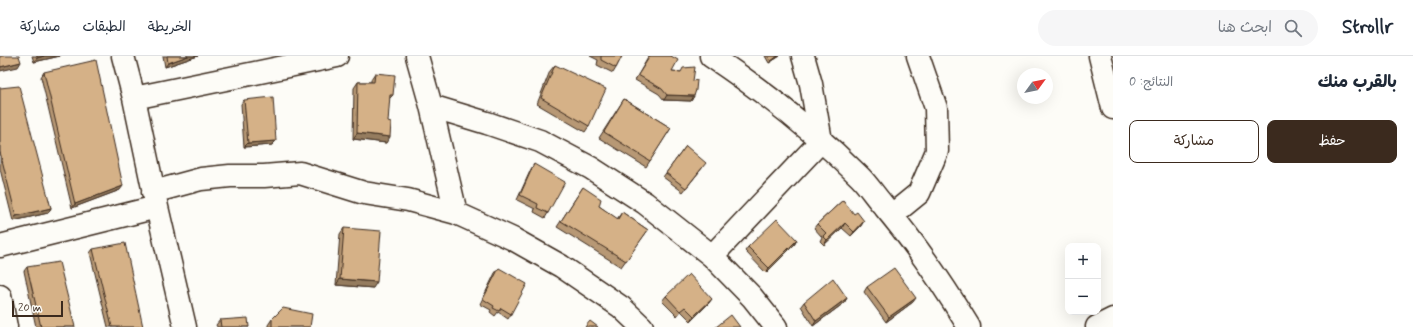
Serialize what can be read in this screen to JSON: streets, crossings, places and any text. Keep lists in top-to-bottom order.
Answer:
{
  "scale_bar": "20 m",
  "north": "top right",
  "page": {
    "header": "Strollr",
    "search": "ابحث هنا",
    "nav": ["الخريطة", "الطبقات", "مشاركة"],
    "heading": ["بالقرب منك", "النتائج: 0"],
    "buttons": ["حفظ", "مشاركة"],
    "map_buttons": ["+", "−"],
    "scale": "20 m"
  }
}
